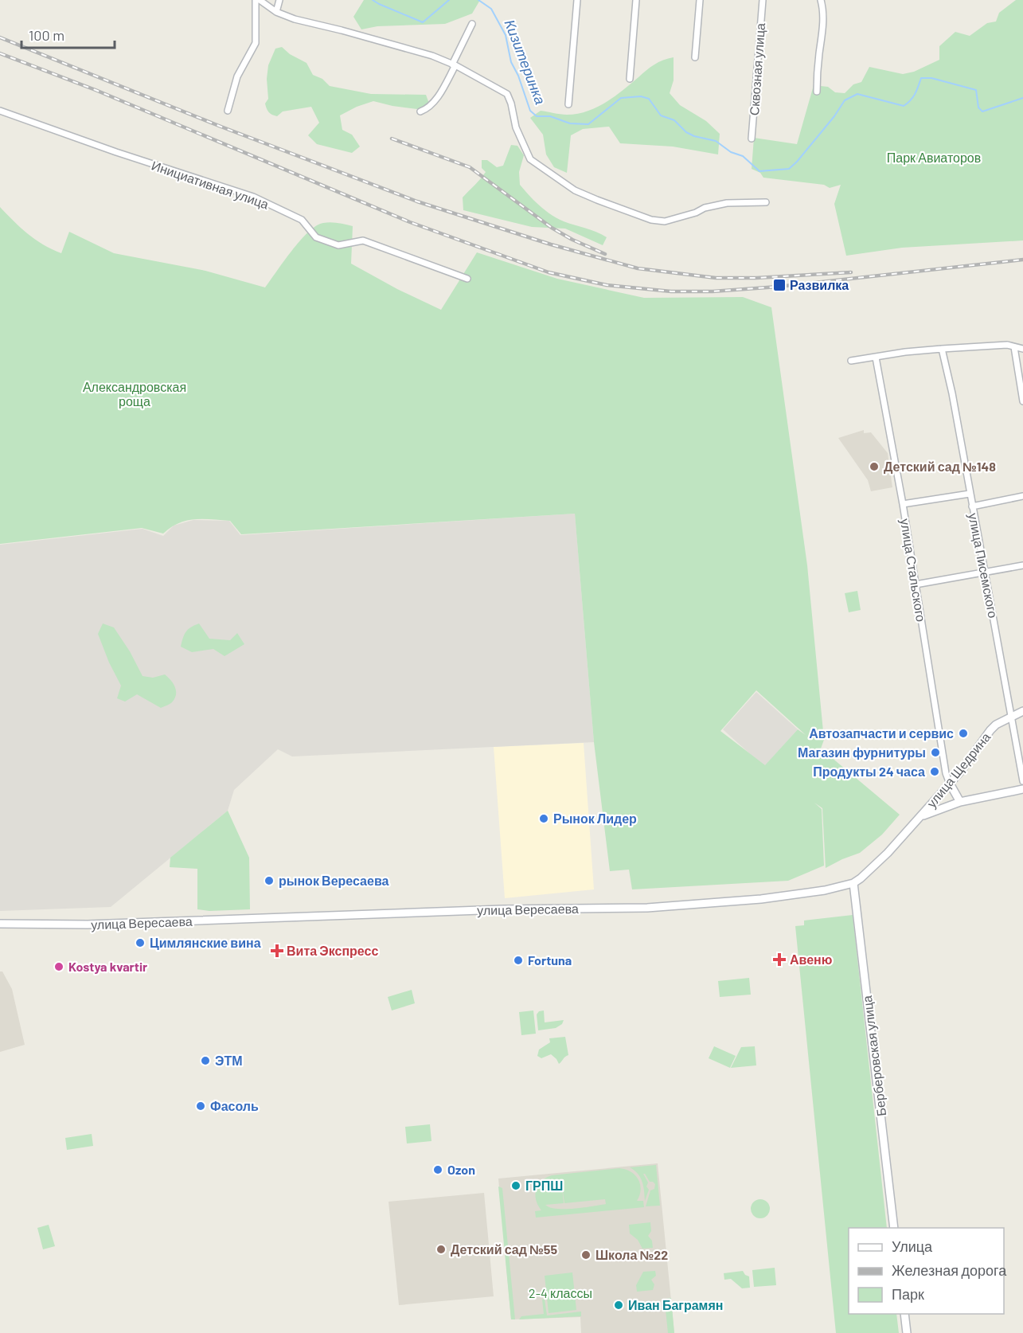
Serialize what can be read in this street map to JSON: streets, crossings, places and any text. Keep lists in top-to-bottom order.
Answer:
{
  "streets": {
    "main road": ["улица Щедрина", "улица Вересаева", "Берберовская улица"],
    "street": [
      "Сквозная улица",
      "Инициативная улица",
      "улица Писемского",
      "улица Стальского"
    ]
  },
  "crossings": [
    ["улица Писемского", "улица Щедрина"],
    ["улица Стальского", "улица Щедрина"],
    ["улица Щедрина", "улица Вересаева"],
    ["улица Вересаева", "Берберовская улица"]
  ],
  "water": ["Кизитеринка"],
  "parks": ["Парк Авиаторов", "Александровская роща", "2-4 классы"],
  "places": {
    "transit": ["Развилка"],
    "other": [
      "Детский сад №148",
      "Автозапчасти и сервис",
      "Магазин фурнитуры",
      "Продукты 24 часа",
      "Рынок Лидер",
      "рынок Вересаева",
      "Цимлянские вина",
      "Fortuna",
      "Kostya kvartir",
      "ЭТМ",
      "Фасоль",
      "Ozon",
      "ГРПШ",
      "Детский сад №55",
      "Школа №22",
      "Иван Баграмян"
    ],
    "health": ["Вита Экспресс", "Авеню"]
  },
  "legend": ["Улица", "Железная дорога", "Парк"],
  "scale_bar": "100 m"
}
